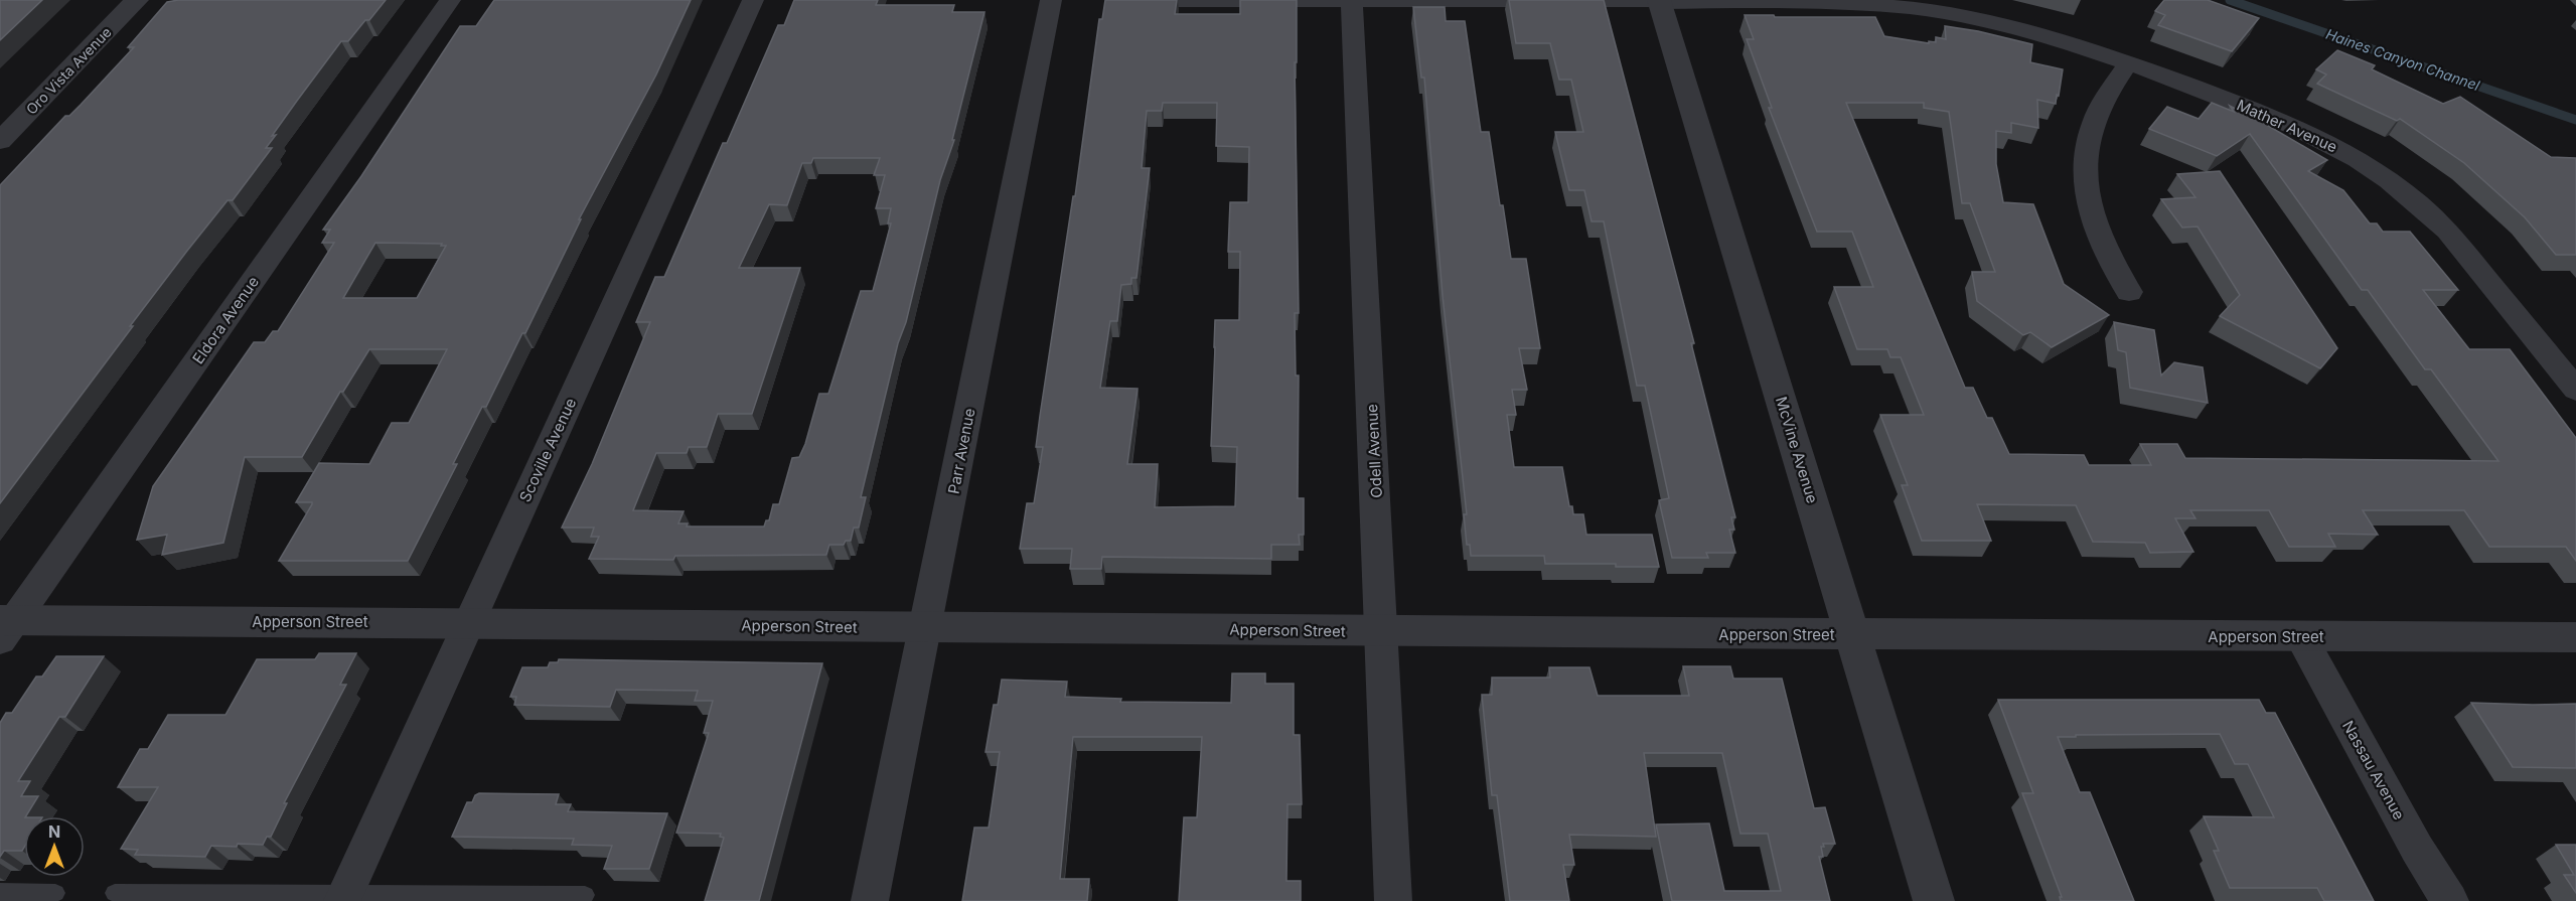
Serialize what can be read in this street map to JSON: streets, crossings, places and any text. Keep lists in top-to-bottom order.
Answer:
{
  "streets": {
    "street": [
      "Oro Vista Avenue",
      "Mather Avenue",
      "Eldora Avenue",
      "Scoville Avenue",
      "McVine Avenue",
      "Parr Avenue",
      "Odell Avenue",
      "Apperson Street",
      "Nassau Avenue"
    ]
  },
  "crossings": [
    ["Mather Avenue", "McVine Avenue"],
    ["Mather Avenue", "Odell Avenue"],
    ["Eldora Avenue", "Apperson Street"],
    ["Scoville Avenue", "Apperson Street"],
    ["McVine Avenue", "Apperson Street"],
    ["Parr Avenue", "Apperson Street"],
    ["Odell Avenue", "Apperson Street"],
    ["Apperson Street", "Nassau Avenue"]
  ],
  "water": ["Haines Canyon Channel"],
  "north": "top"
}
